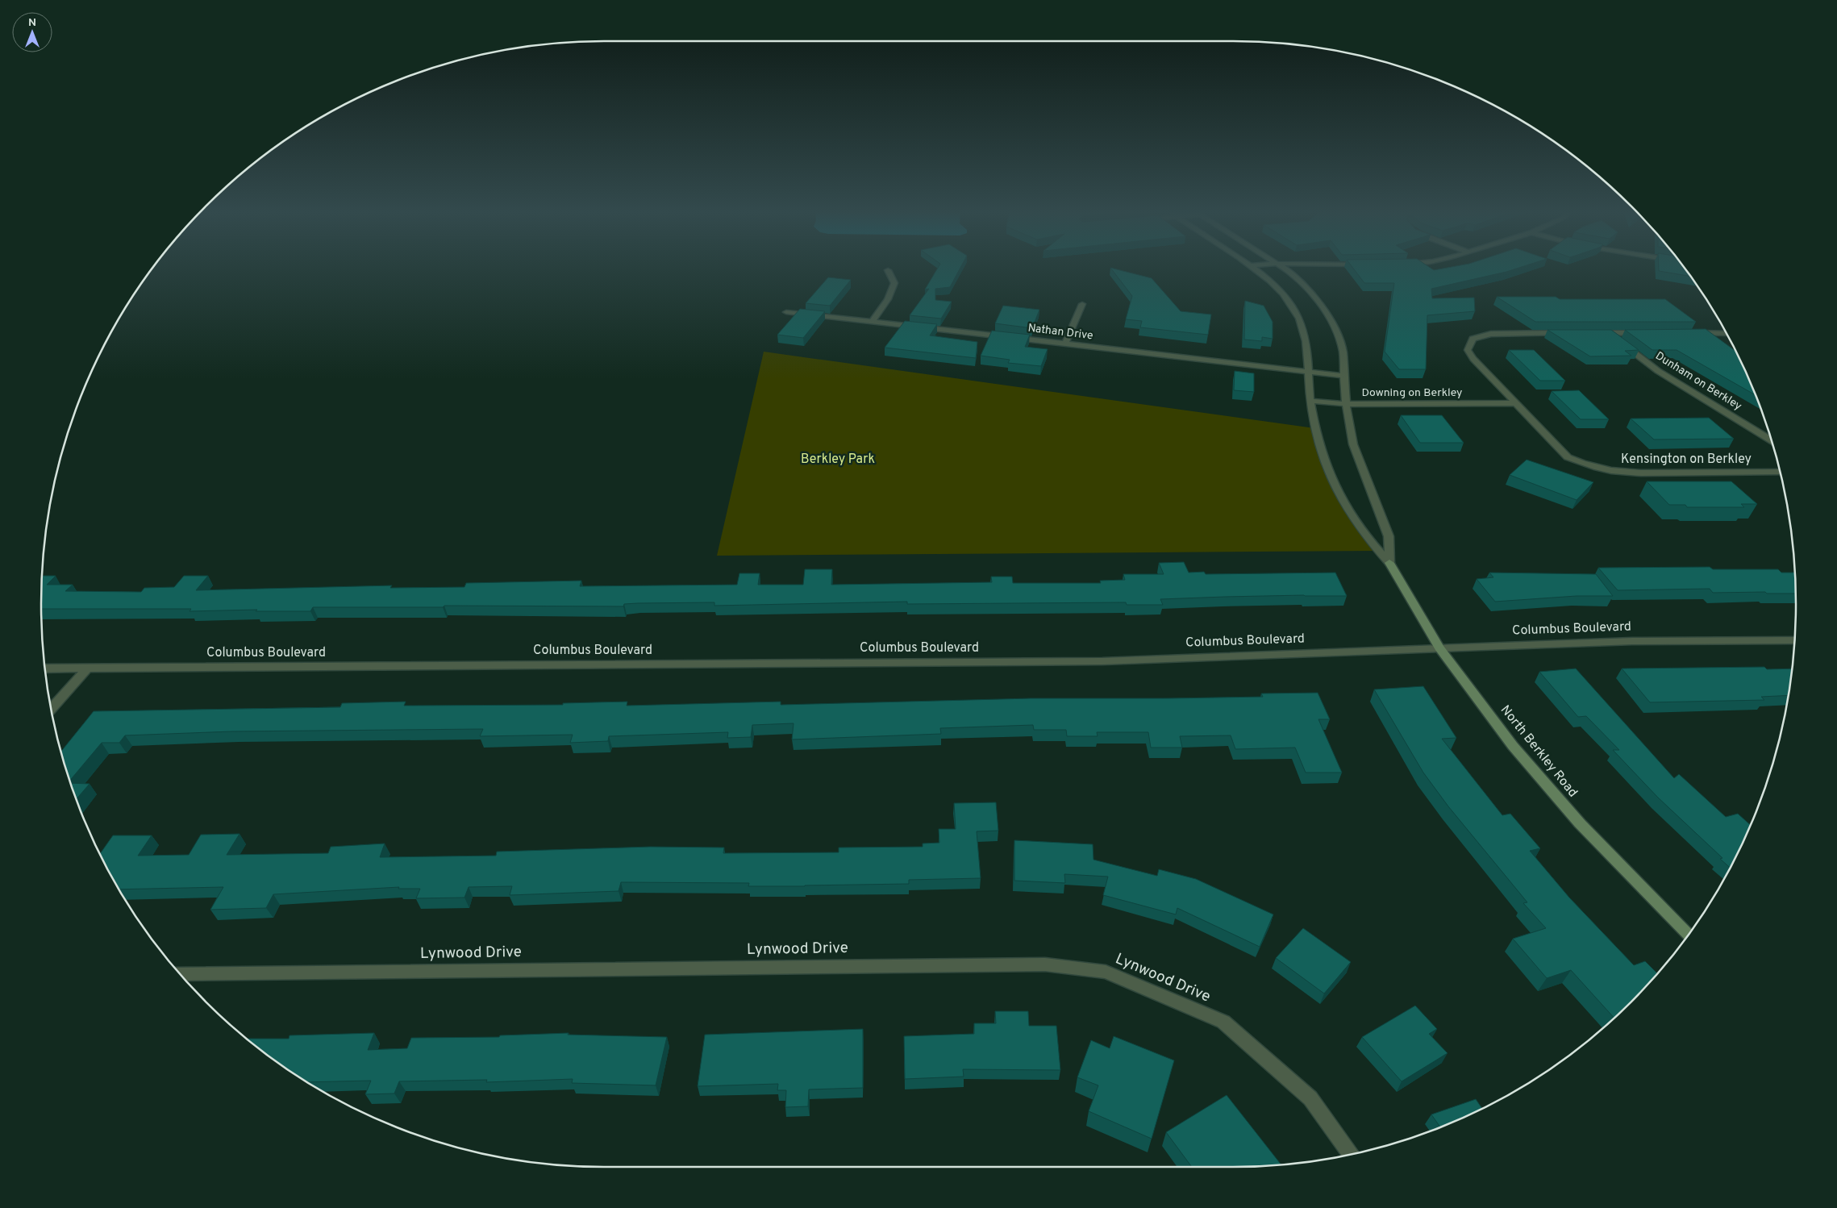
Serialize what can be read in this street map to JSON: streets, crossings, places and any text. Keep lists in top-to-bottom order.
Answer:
{
  "streets": {
    "street": [
      "Nathan Drive",
      "Dunham on Berkley",
      "Downing on Berkley",
      "Kensington on Berkley",
      "Columbus Boulevard",
      "North Berkley Road",
      "Lynwood Drive"
    ]
  },
  "crossings": [
    ["Nathan Drive", "North Berkley Road"],
    ["Downing on Berkley", "Kensington on Berkley"],
    ["Downing on Berkley", "North Berkley Road"],
    ["Columbus Boulevard", "North Berkley Road"]
  ],
  "parks": ["Berkley Park"],
  "north": "top"
}
